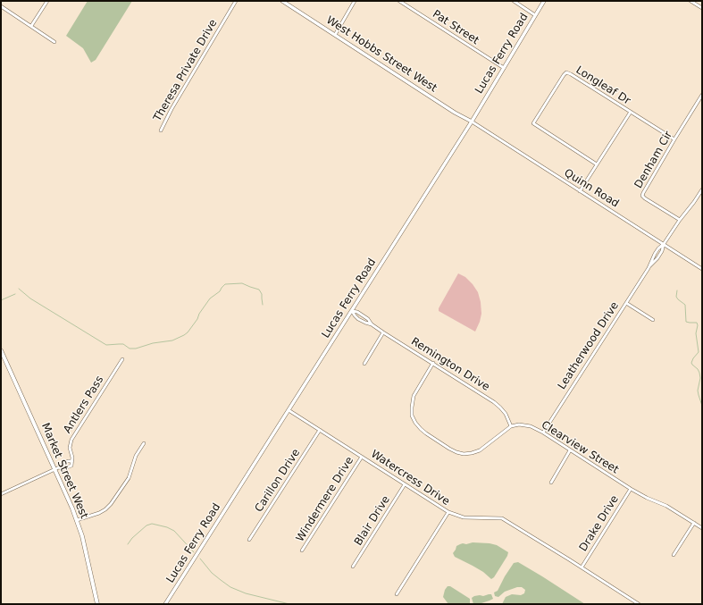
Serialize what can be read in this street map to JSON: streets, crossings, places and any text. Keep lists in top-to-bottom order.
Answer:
{
  "streets": {
    "main road": ["Market Street West"],
    "street": [
      "Pat Street",
      "Lucas Ferry Road",
      "West Hobbs Street West",
      "Theresa Private Drive",
      "Longleaf Dr",
      "Denham Cir",
      "Quinn Road",
      "Leatherwood Drive",
      "Remington Drive",
      "Antlers Pass",
      "Clearview Street",
      "Watercress Drive",
      "Carillon Drive",
      "Windermere Drive",
      "Blair Drive",
      "Drake Drive"
    ]
  },
  "crossings": [
    ["Pat Street", "Lucas Ferry Road"],
    ["Lucas Ferry Road", "West Hobbs Street West"],
    ["Lucas Ferry Road", "Quinn Road"],
    ["Lucas Ferry Road", "Remington Drive"],
    ["Lucas Ferry Road", "Watercress Drive"],
    ["West Hobbs Street West", "Quinn Road"],
    ["Longleaf Dr", "Denham Cir"],
    ["Quinn Road", "Leatherwood Drive"],
    ["Leatherwood Drive", "Clearview Street"],
    ["Remington Drive", "Clearview Street"],
    ["Antlers Pass", "Market Street West"],
    ["Clearview Street", "Drake Drive"],
    ["Watercress Drive", "Carillon Drive"],
    ["Watercress Drive", "Windermere Drive"],
    ["Watercress Drive", "Blair Drive"],
    ["Watercress Drive", "Drake Drive"]
  ]
}
